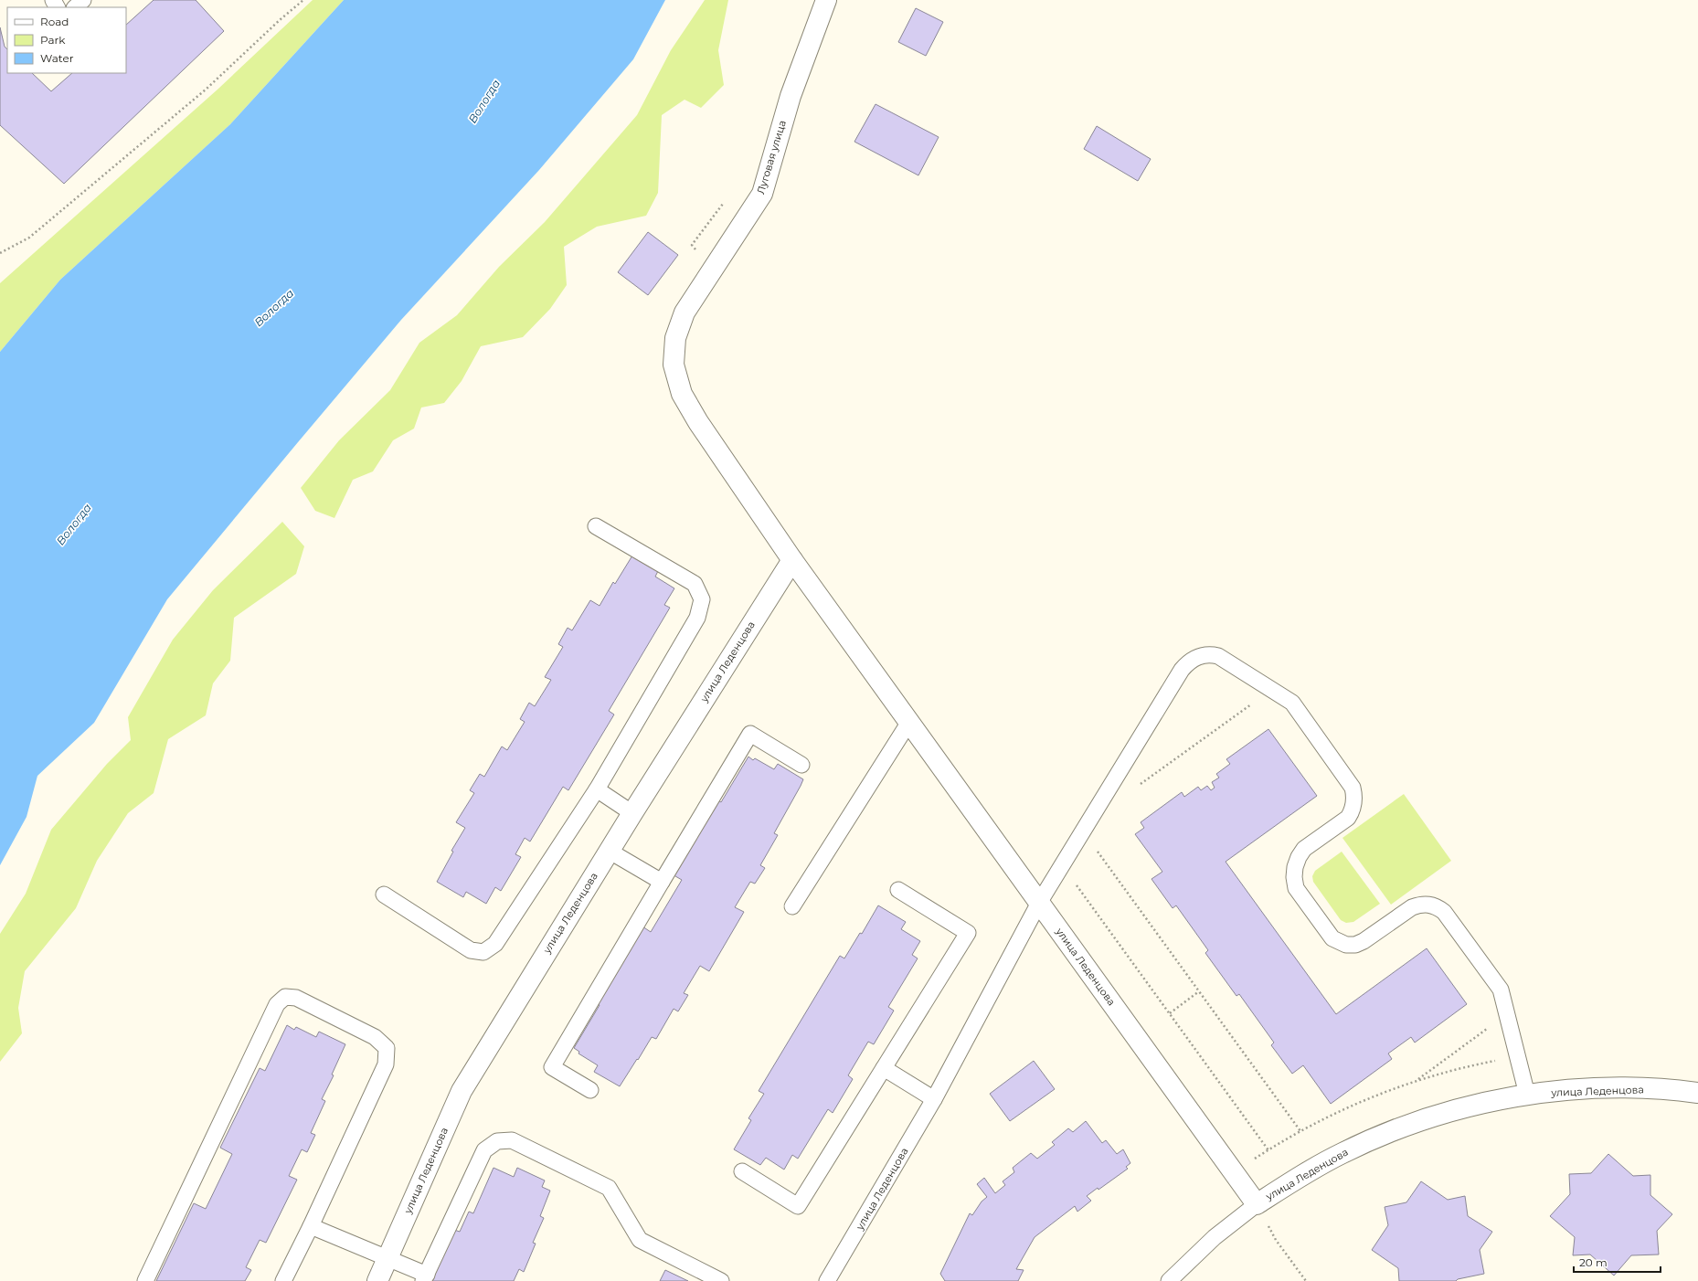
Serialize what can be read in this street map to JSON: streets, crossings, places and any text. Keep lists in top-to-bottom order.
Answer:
{
  "streets": {
    "street": ["Луговая улица", "улица Леденцова"]
  },
  "crossings": [
    ["Луговая улица", "улица Леденцова"]
  ],
  "water": ["Вологда"],
  "legend": ["Road", "Park", "Water"],
  "scale_bar": "20 m"
}
